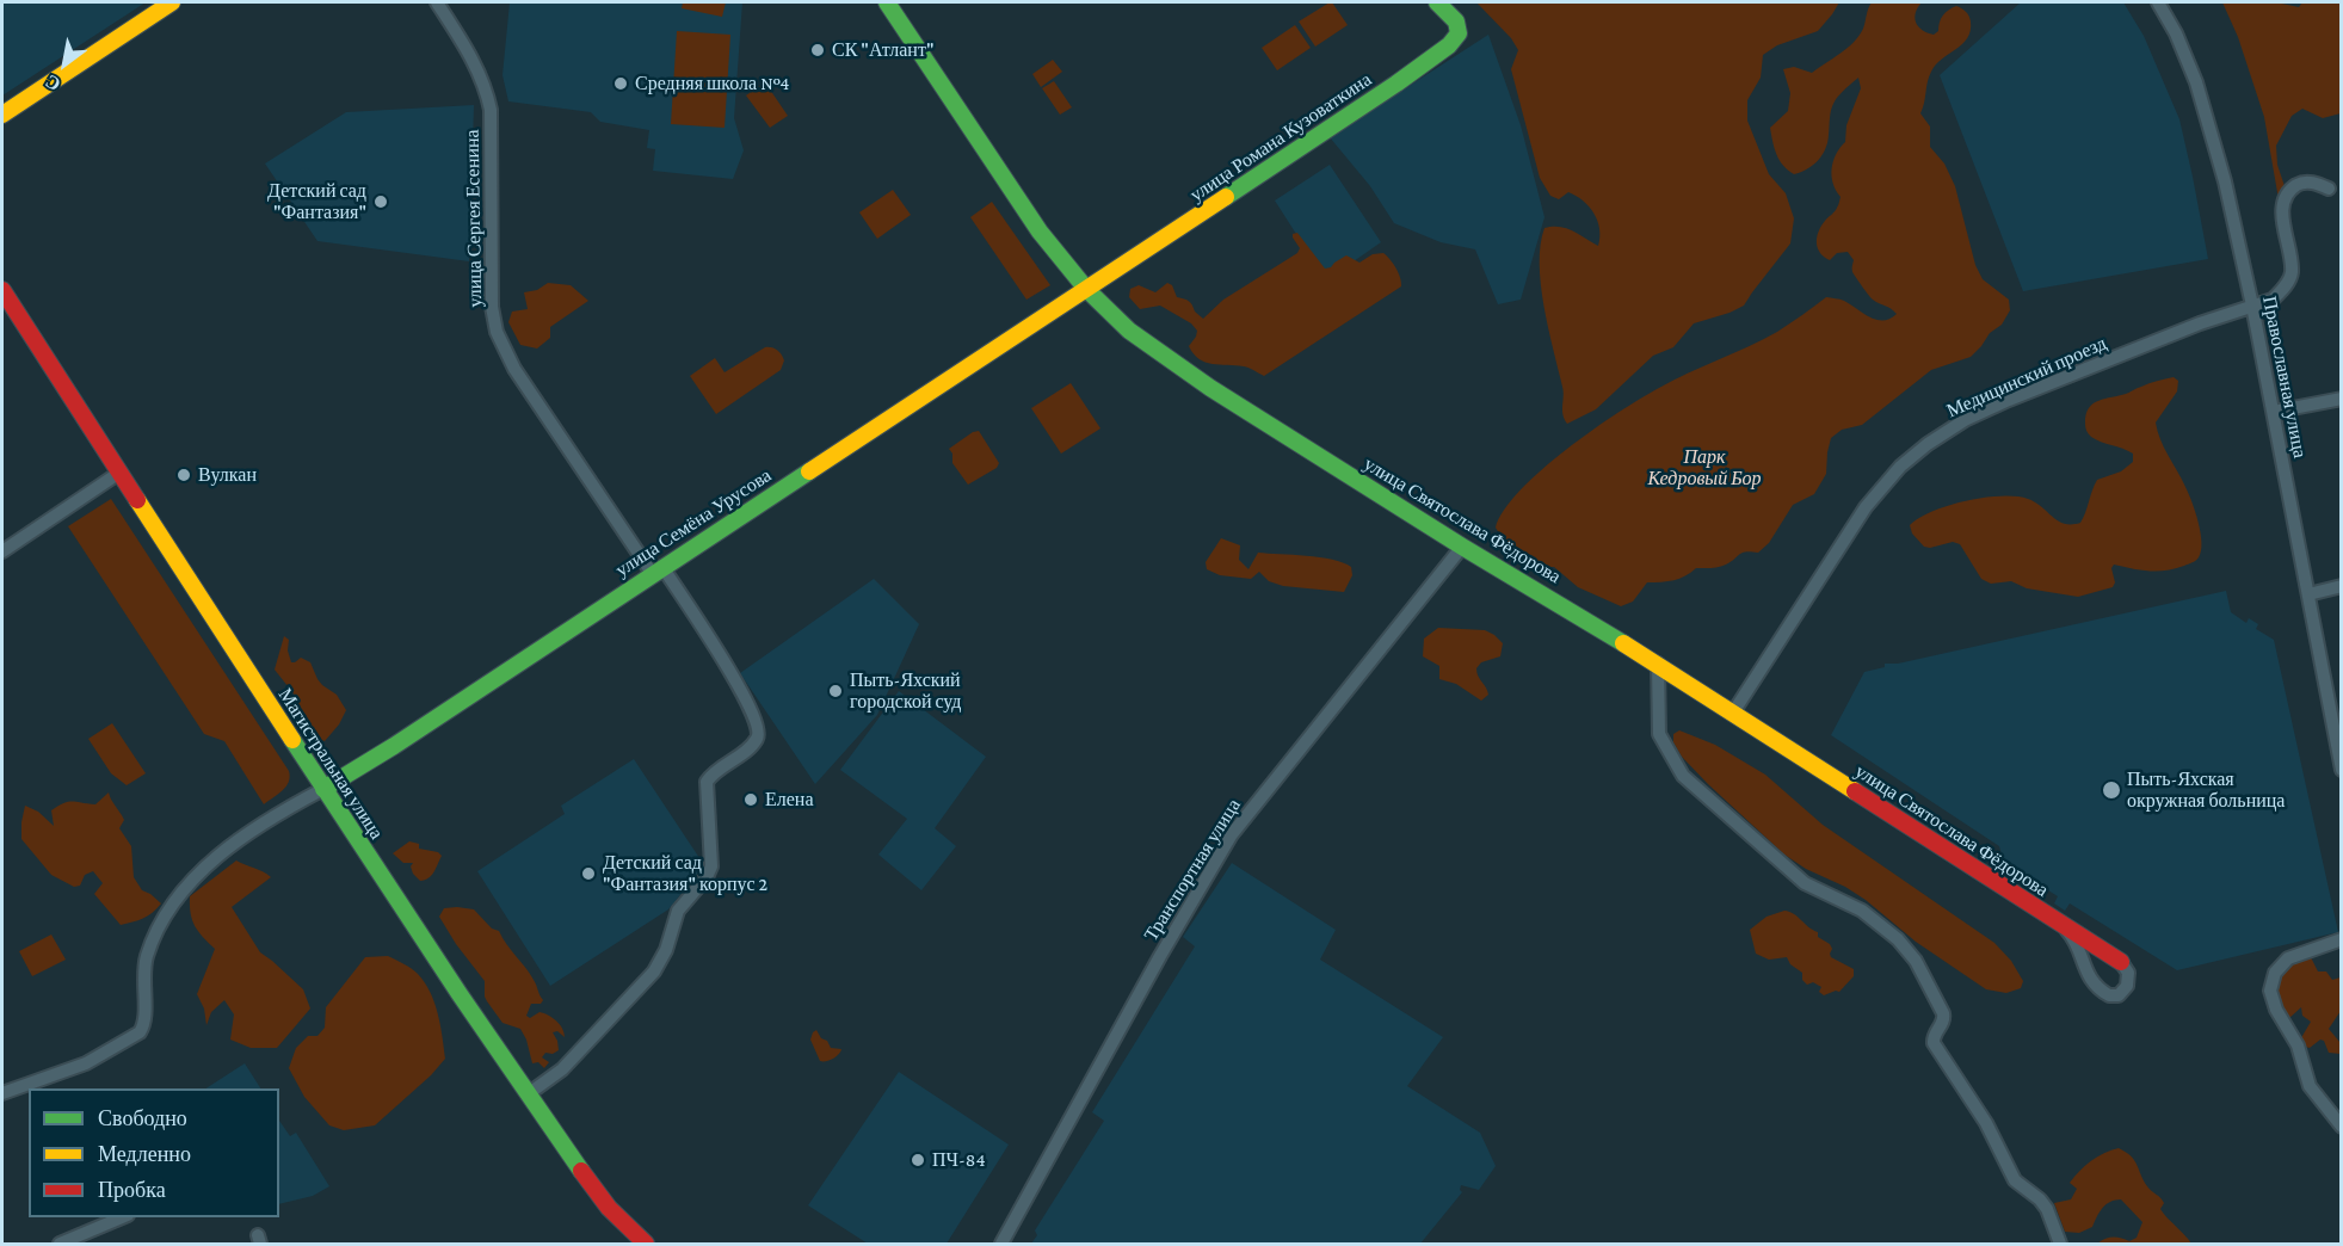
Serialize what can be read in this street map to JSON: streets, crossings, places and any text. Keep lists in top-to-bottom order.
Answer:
{
  "streets": {
    "street": [
      "улица Романа Кузоваткина",
      "улица Сергея Есенина",
      "Медицинский проезд",
      "Православная улица",
      "улица Святослава Фёдорова",
      "улица Семёна Урусова",
      "Магистральная улица",
      "Транспортная улица"
    ]
  },
  "crossings": [
    ["улица Романа Кузоваткина", "улица Святослава Фёдорова"],
    ["улица Романа Кузоваткина", "улица Семёна Урусова"],
    ["улица Сергея Есенина", "улица Семёна Урусова"],
    ["улица Сергея Есенина", "Магистральная улица"],
    ["Медицинский проезд", "Православная улица"],
    ["Медицинский проезд", "улица Святослава Фёдорова"],
    ["улица Святослава Фёдорова", "улица Семёна Урусова"],
    ["улица Святослава Фёдорова", "Транспортная улица"],
    ["улица Семёна Урусова", "Магистральная улица"]
  ],
  "parks": ["Парк Кедровый Бор"],
  "places": [
    "СК \"Атлант\"",
    "Средняя школа №4",
    "Детский сад \"Фантазия\"",
    "Вулкан",
    "Пыть-Яхский городской суд",
    "Пыть-Яхская окружная больница",
    "Елена",
    "Детский сад \"Фантазия\" корпус 2",
    "ПЧ-84"
  ],
  "legend": ["Свободно", "Медленно", "Пробка"],
  "north": "bottom left"
}
